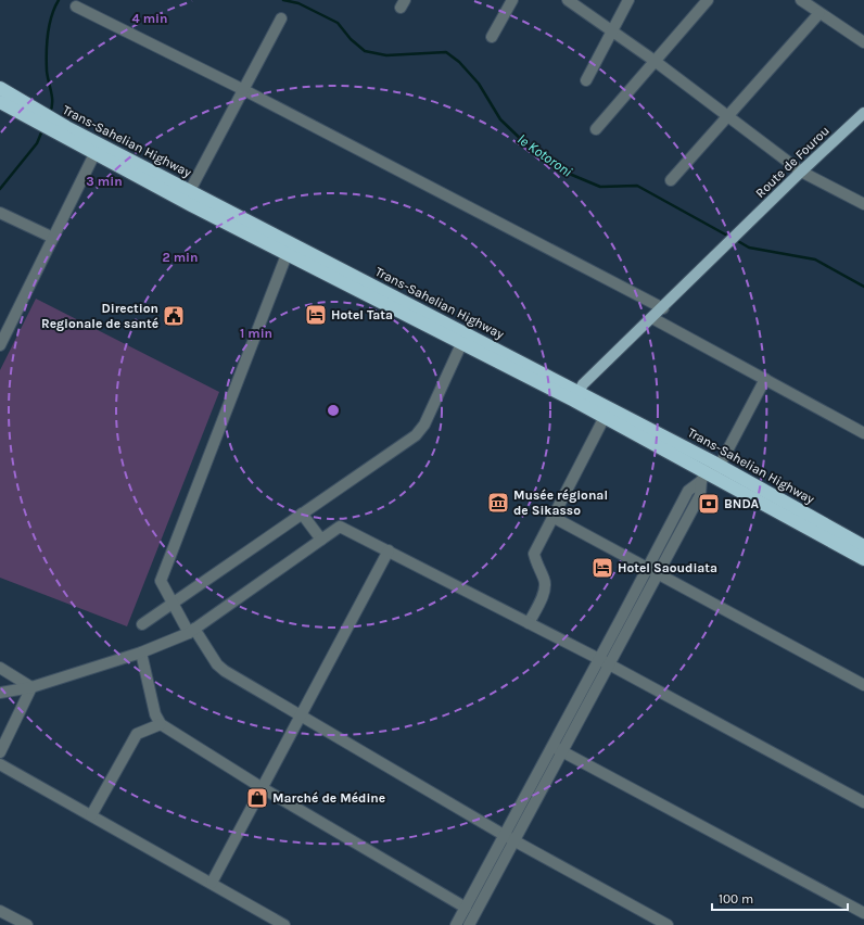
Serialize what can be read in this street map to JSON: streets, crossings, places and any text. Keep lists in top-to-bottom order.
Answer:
{
  "streets": {
    "highway": ["Trans-Sahelian Highway"],
    "main road": ["Route de Fourou"]
  },
  "crossings": [
    ["Trans-Sahelian Highway", "Route de Fourou"]
  ],
  "water": ["le Kotoroni"],
  "places": {
    "hotel": ["Hotel Tata", "Hotel Saoudiata"],
    "public building": ["Direction Regionale de santé"],
    "museum": ["Musée régional de Sikasso"],
    "bank": ["BNDA"],
    "shop": ["Marché de Médine"]
  },
  "scale_bar": "100 m",
  "rings": [
    "4 min",
    "3 min",
    "2 min",
    "1 min"
  ]
}
